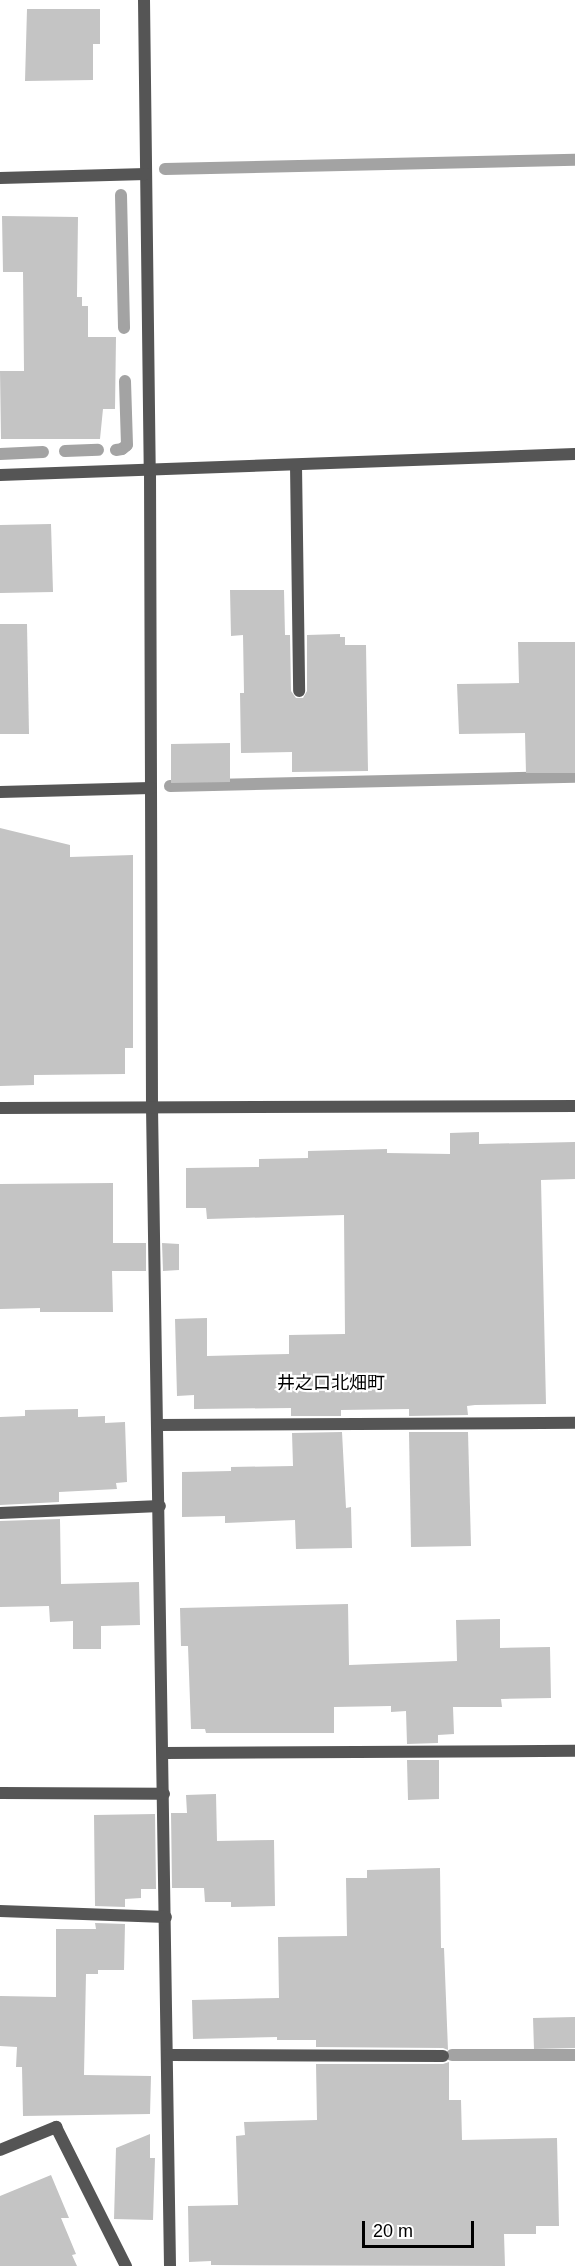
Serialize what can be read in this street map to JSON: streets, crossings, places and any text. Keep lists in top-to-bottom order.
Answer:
{
  "districts": ["井之口北畑町"],
  "scale_bar": "20 m"
}
